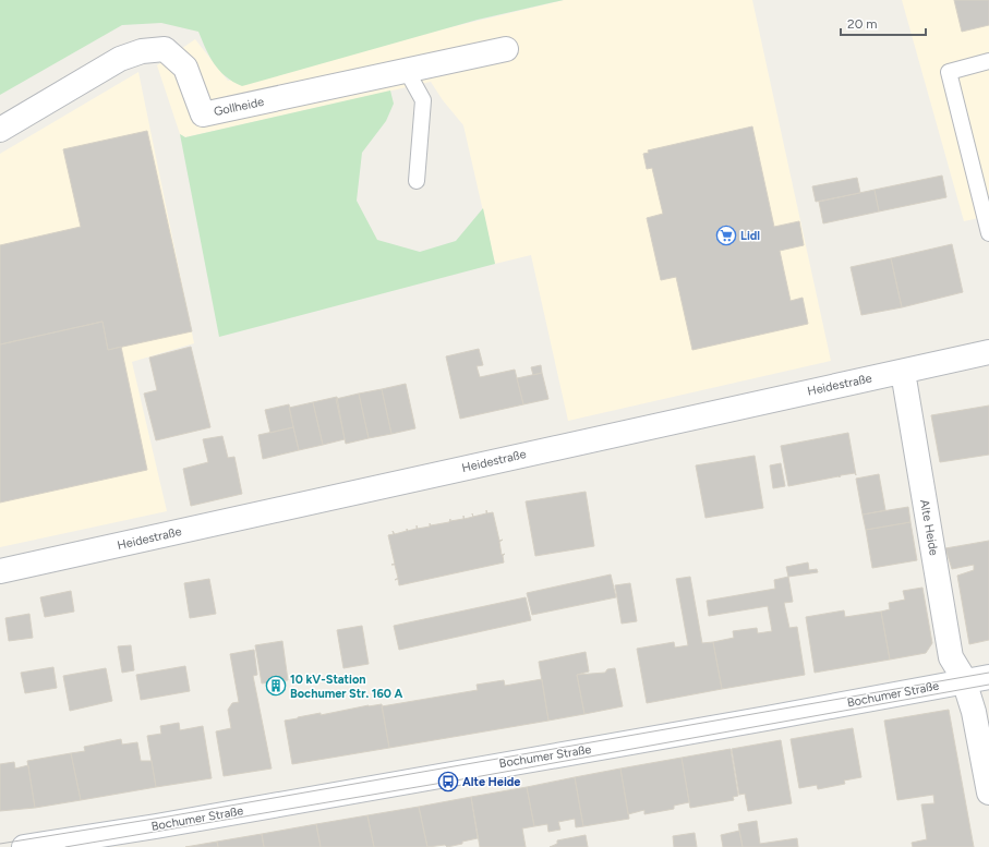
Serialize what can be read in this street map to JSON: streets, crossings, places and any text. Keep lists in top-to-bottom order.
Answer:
{
  "streets": {
    "street": [
      "Gollheide",
      "Heidestraße",
      "Alte Heide",
      "Bochumer Straße"
    ]
  },
  "crossings": [
    ["Heidestraße", "Alte Heide"],
    ["Alte Heide", "Bochumer Straße"]
  ],
  "places": {
    "supermarket": ["Lidl"],
    "building": ["10 kV-Station Bochumer Str. 160 A"],
    "bus stop": ["Alte Heide"]
  },
  "scale_bar": "20 m"
}
